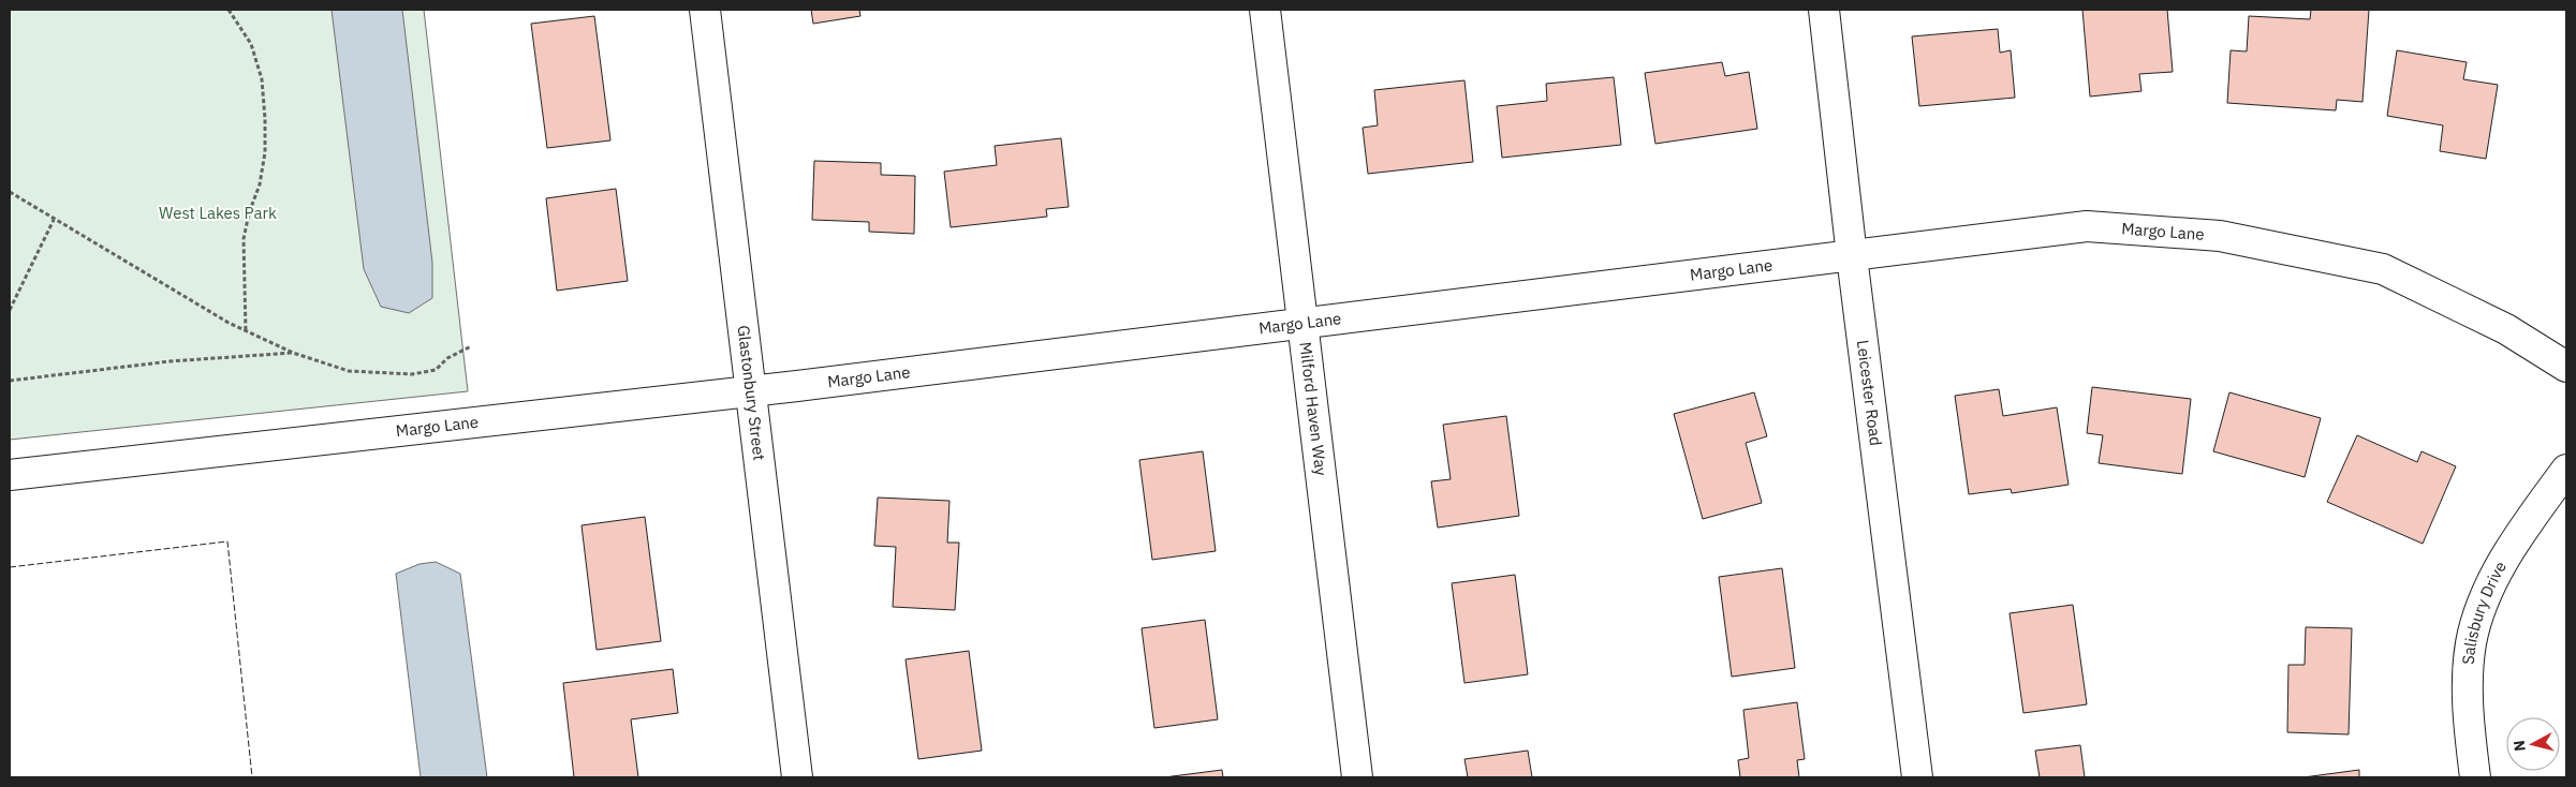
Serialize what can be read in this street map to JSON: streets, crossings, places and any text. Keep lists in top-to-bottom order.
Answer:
{
  "streets": {
    "street": [
      "Margo Lane",
      "Glastonbury Street",
      "Leicester Road",
      "Milford Haven Way",
      "Salisbury Drive"
    ]
  },
  "crossings": [
    ["Margo Lane", "Glastonbury Street"],
    ["Margo Lane", "Leicester Road"],
    ["Margo Lane", "Milford Haven Way"]
  ],
  "parks": ["West Lakes Park"],
  "north": "left"
}
